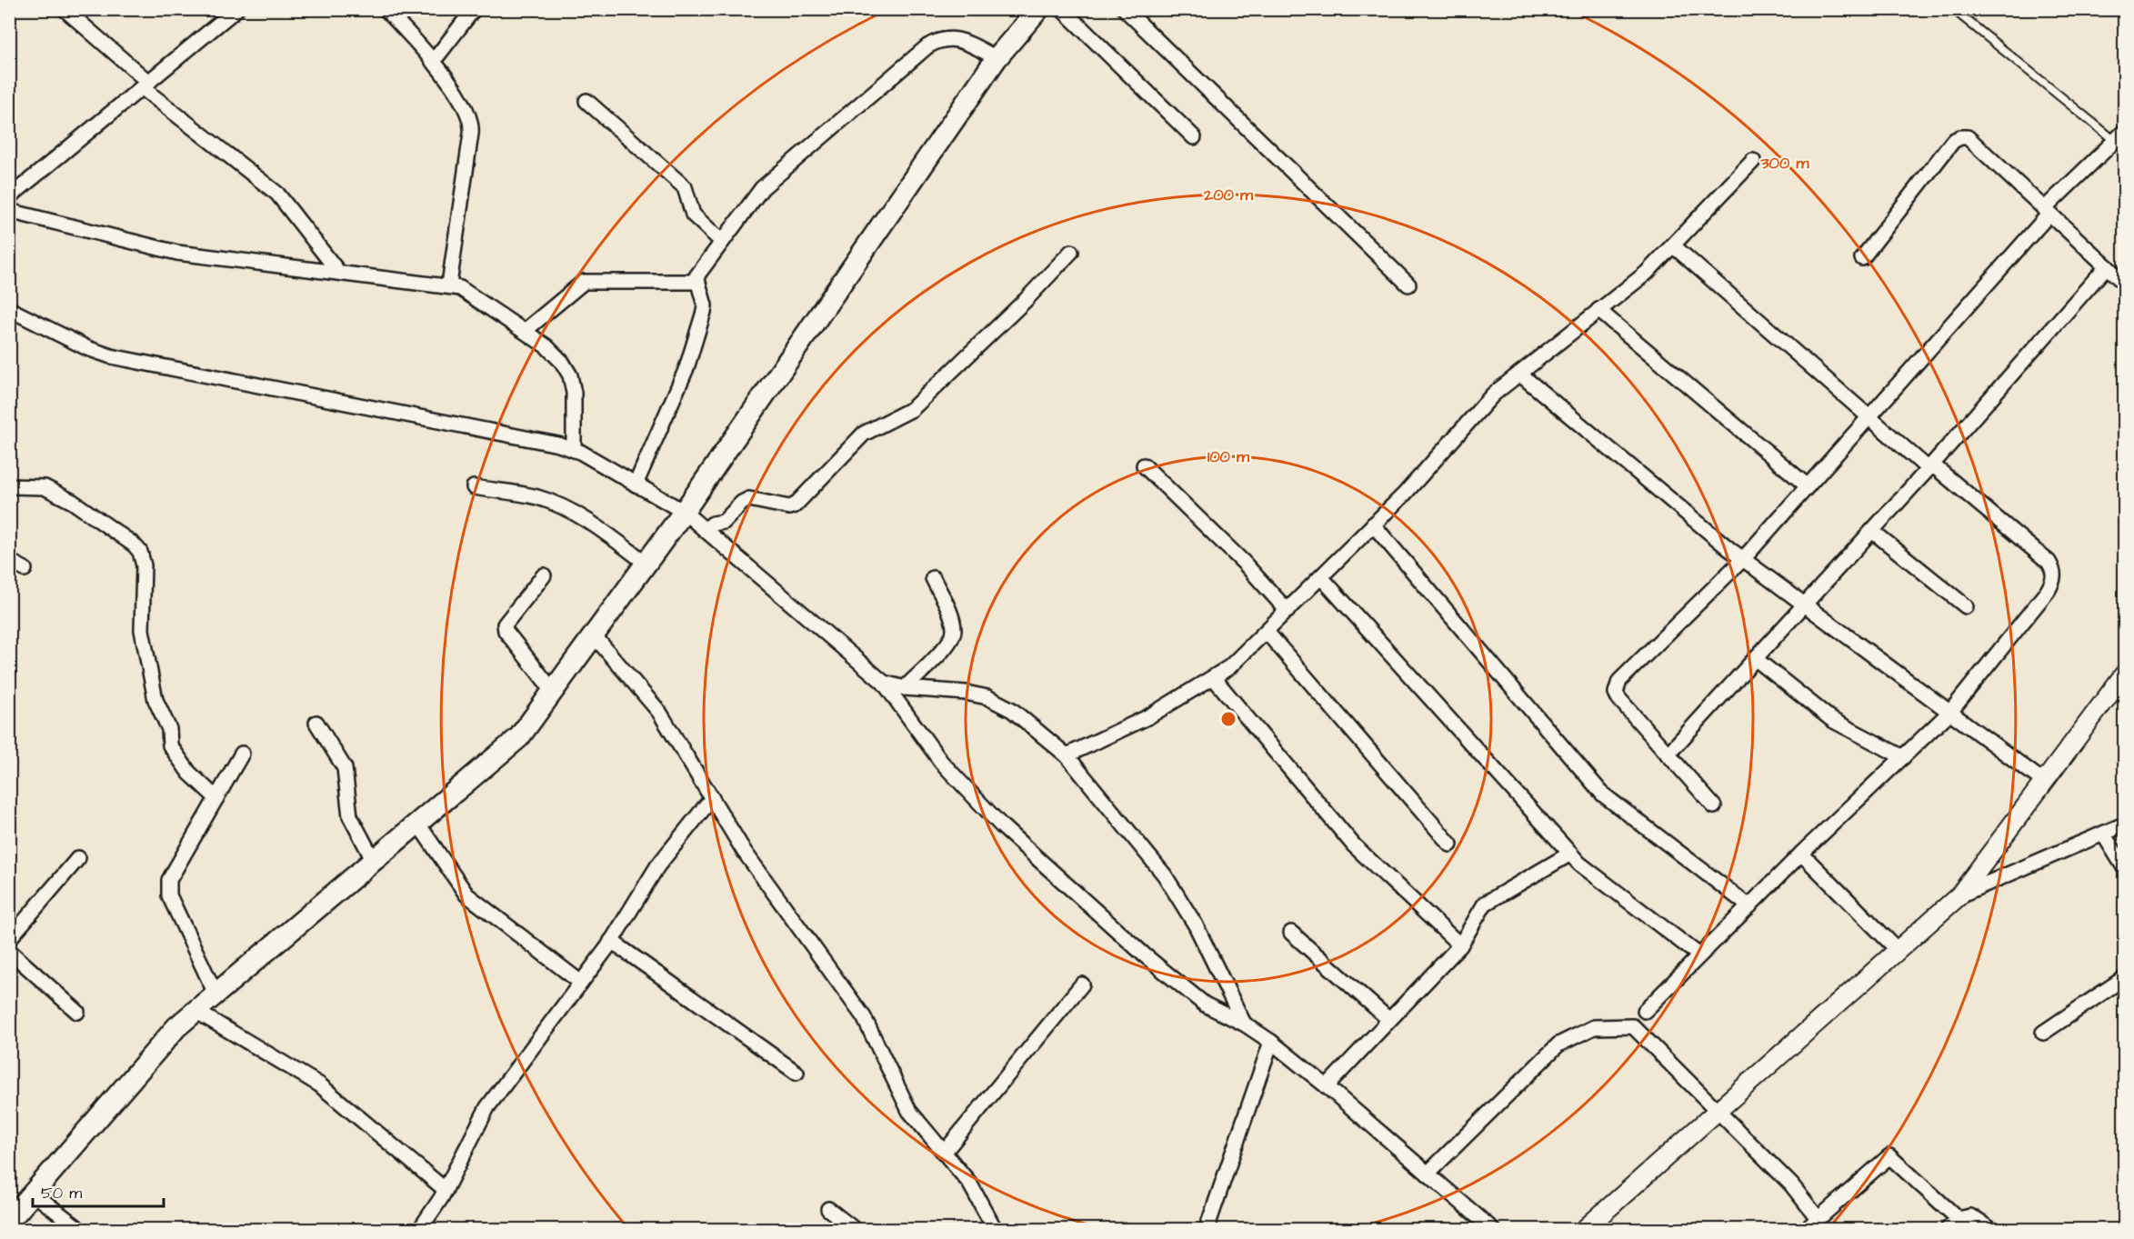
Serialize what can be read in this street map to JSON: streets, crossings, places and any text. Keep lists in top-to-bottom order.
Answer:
{
  "scale_bar": "50 m",
  "rings": ["300 m", "200 m", "100 m"]
}
